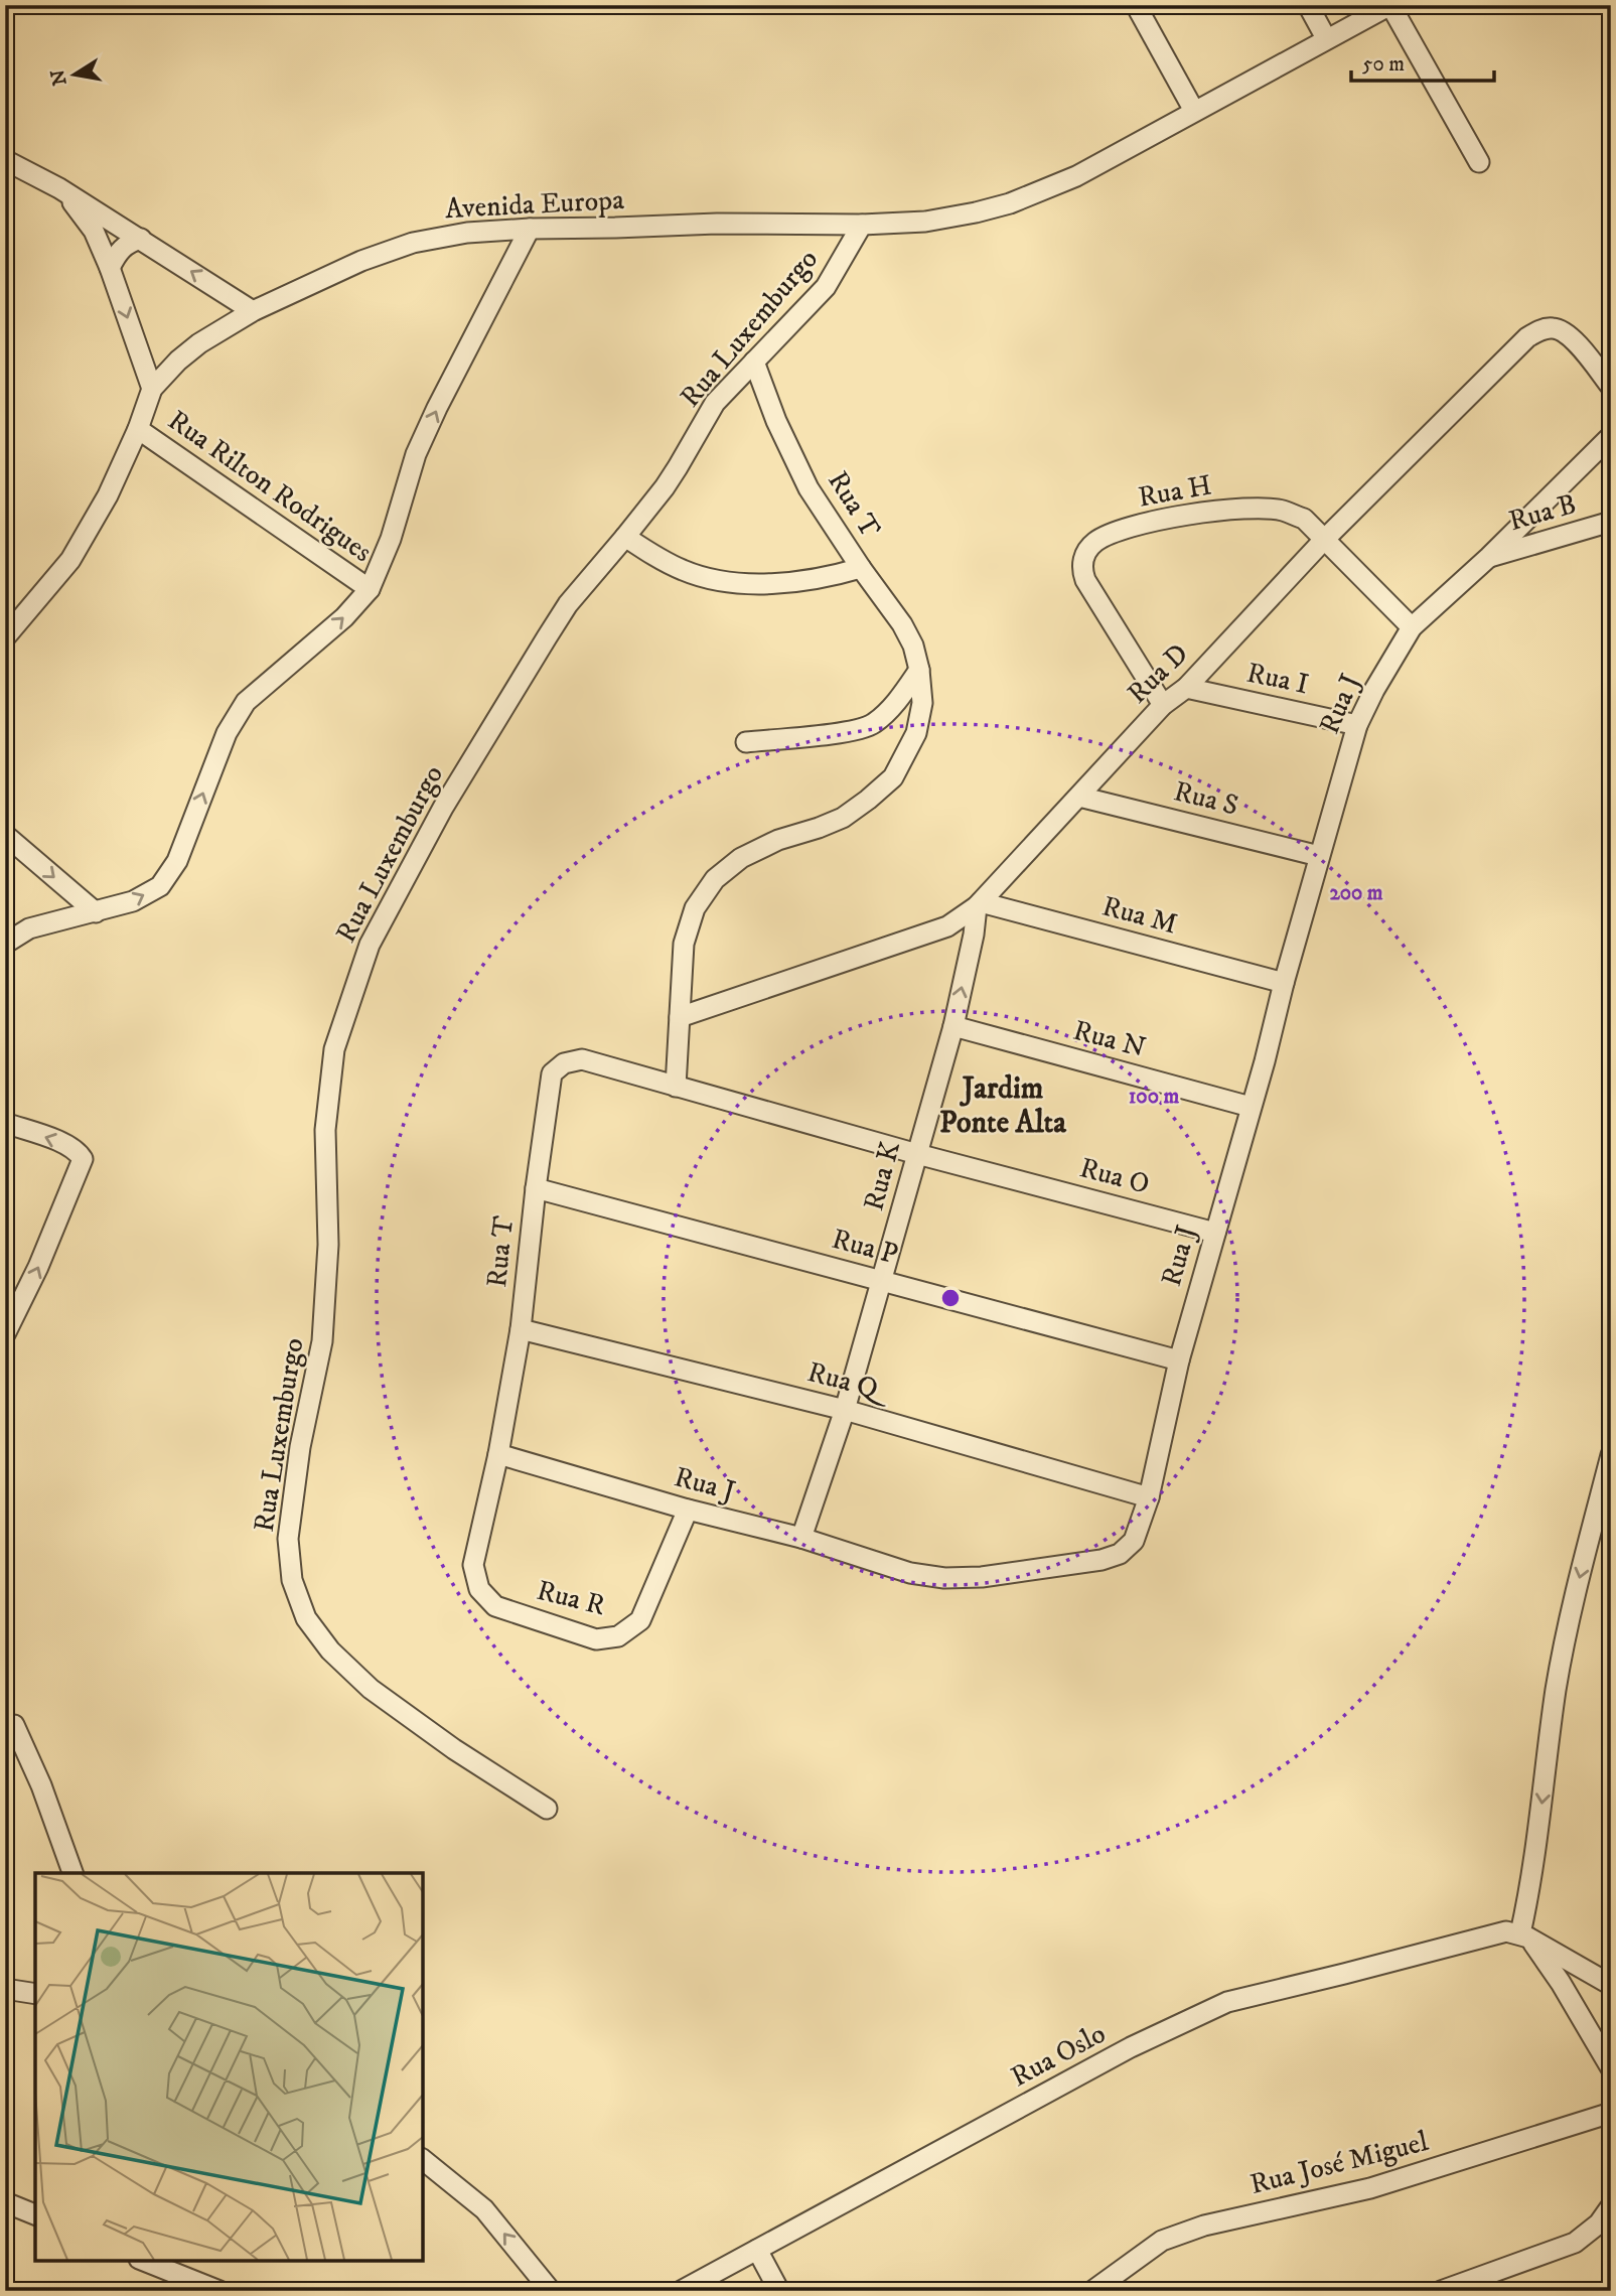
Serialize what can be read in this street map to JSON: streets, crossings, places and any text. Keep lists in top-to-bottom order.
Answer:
{
  "streets": {
    "street": [
      "Avenida Europa",
      "Rua Luxemburgo",
      "Rua Rilton Rodrigues",
      "Rua H",
      "Rua T",
      "Rua B",
      "Rua D",
      "Rua I",
      "Rua J",
      "Rua S",
      "Rua M",
      "Rua N",
      "Rua K",
      "Rua O",
      "Rua P",
      "Rua Q",
      "Rua R",
      "Rua Oslo",
      "Rua José Miguel"
    ]
  },
  "crossings": [
    ["Avenida Europa", "Rua Luxemburgo"],
    ["Avenida Europa", "Rua Rilton Rodrigues"],
    ["Rua Luxemburgo", "Rua T"],
    ["Rua H", "Rua D"],
    ["Rua H", "Rua J"],
    ["Rua T", "Rua D"],
    ["Rua T", "Rua J"],
    ["Rua T", "Rua K"],
    ["Rua T", "Rua O"],
    ["Rua T", "Rua P"],
    ["Rua T", "Rua Q"],
    ["Rua T", "Rua R"],
    ["Rua B", "Rua J"],
    ["Rua D", "Rua I"],
    ["Rua D", "Rua S"],
    ["Rua D", "Rua M"],
    ["Rua D", "Rua K"],
    ["Rua I", "Rua J"],
    ["Rua J", "Rua S"],
    ["Rua J", "Rua M"],
    ["Rua J", "Rua N"],
    ["Rua J", "Rua K"],
    ["Rua J", "Rua O"],
    ["Rua J", "Rua P"],
    ["Rua J", "Rua Q"],
    ["Rua J", "Rua R"],
    ["Rua M", "Rua K"],
    ["Rua N", "Rua K"],
    ["Rua K", "Rua O"],
    ["Rua K", "Rua P"],
    ["Rua K", "Rua Q"]
  ],
  "districts": ["Jardim Ponte Alta"],
  "scale_bar": "50 m",
  "north": "left",
  "rings": ["200 m", "100 m"]
}
